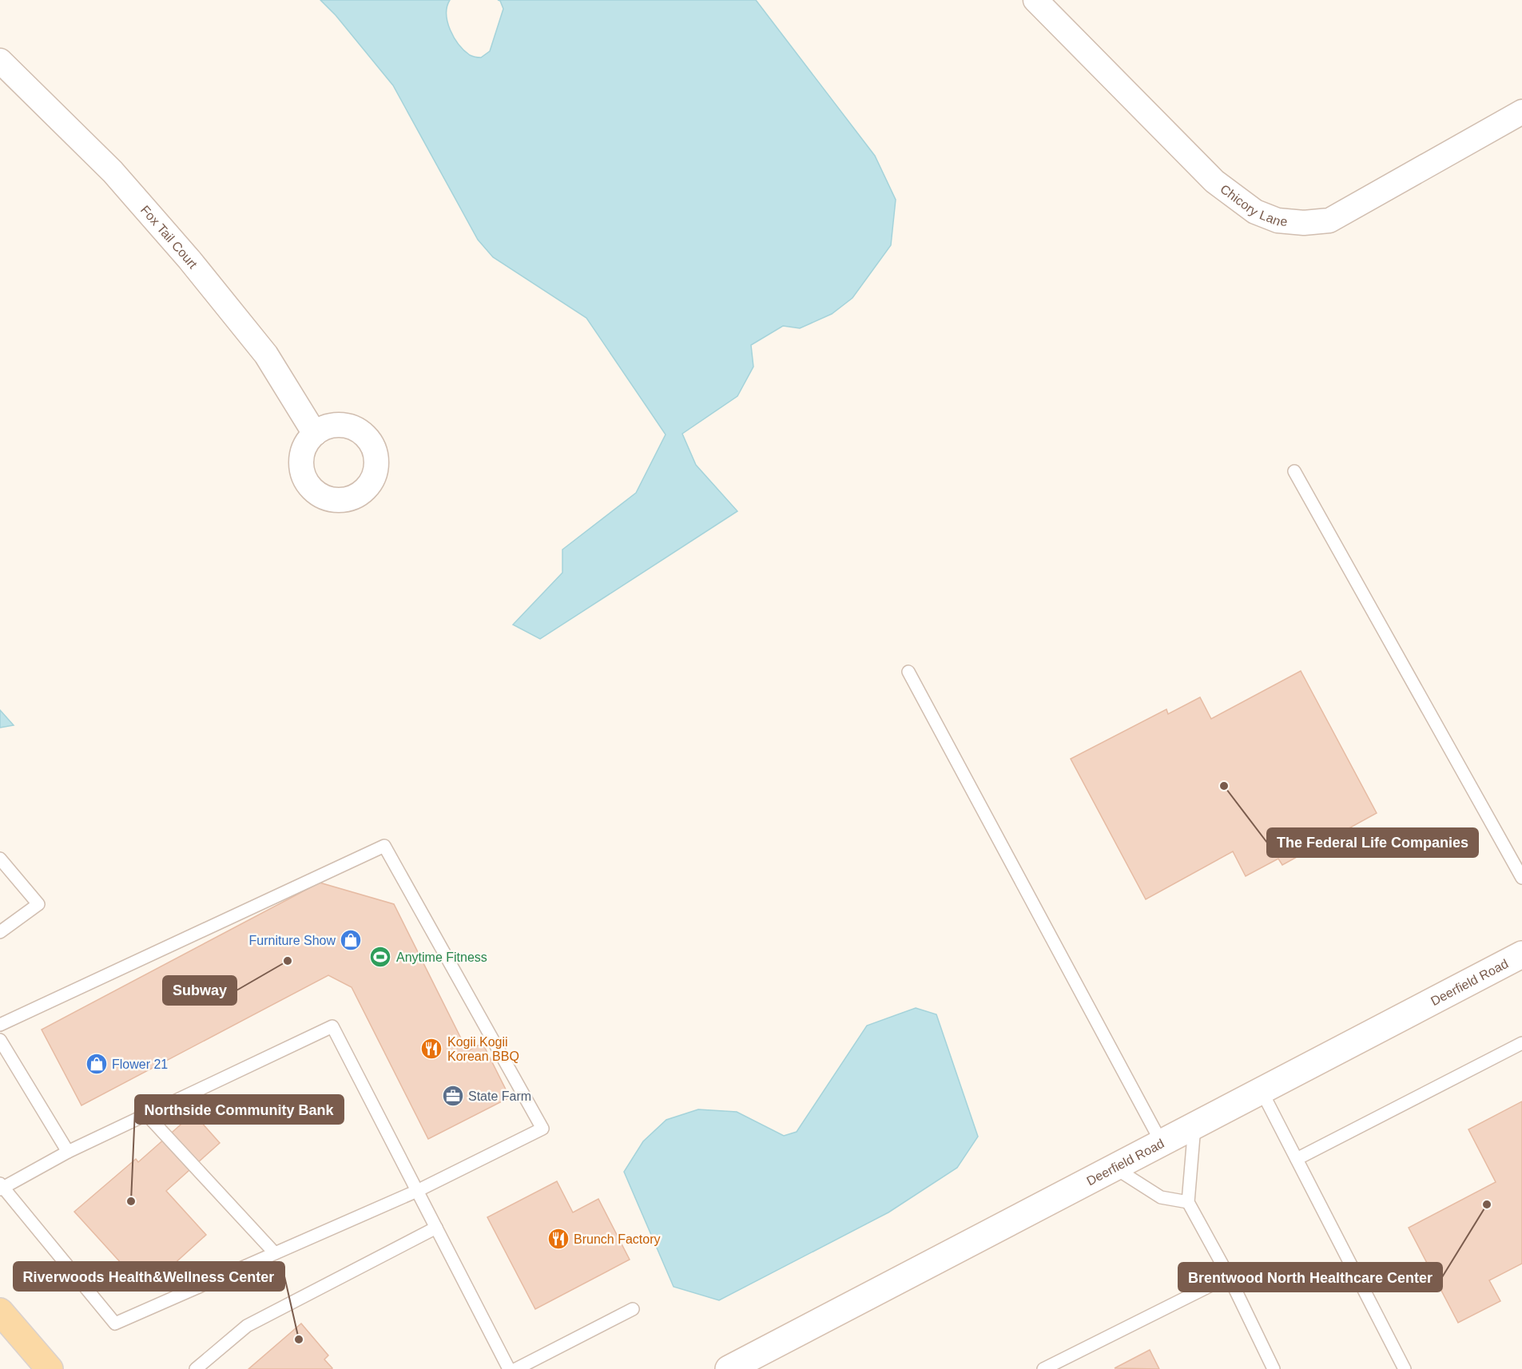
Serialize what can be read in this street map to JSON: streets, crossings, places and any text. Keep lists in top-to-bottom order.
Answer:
{
  "streets": {
    "main road": ["Deerfield Road"],
    "street": ["Chicory Lane", "Fox Tail Court"]
  },
  "places": {
    "other": [
      "The Federal Life Companies",
      "Subway",
      "Northside Community Bank",
      "Brentwood North Healthcare Center",
      "Riverwoods Health&Wellness Center"
    ],
    "shop": ["Furniture Show", "Flower 21"],
    "sports": ["Anytime Fitness"],
    "restaurant": ["Kogii Kogii Korean BBQ", "Brunch Factory"],
    "office": ["State Farm"]
  }
}
